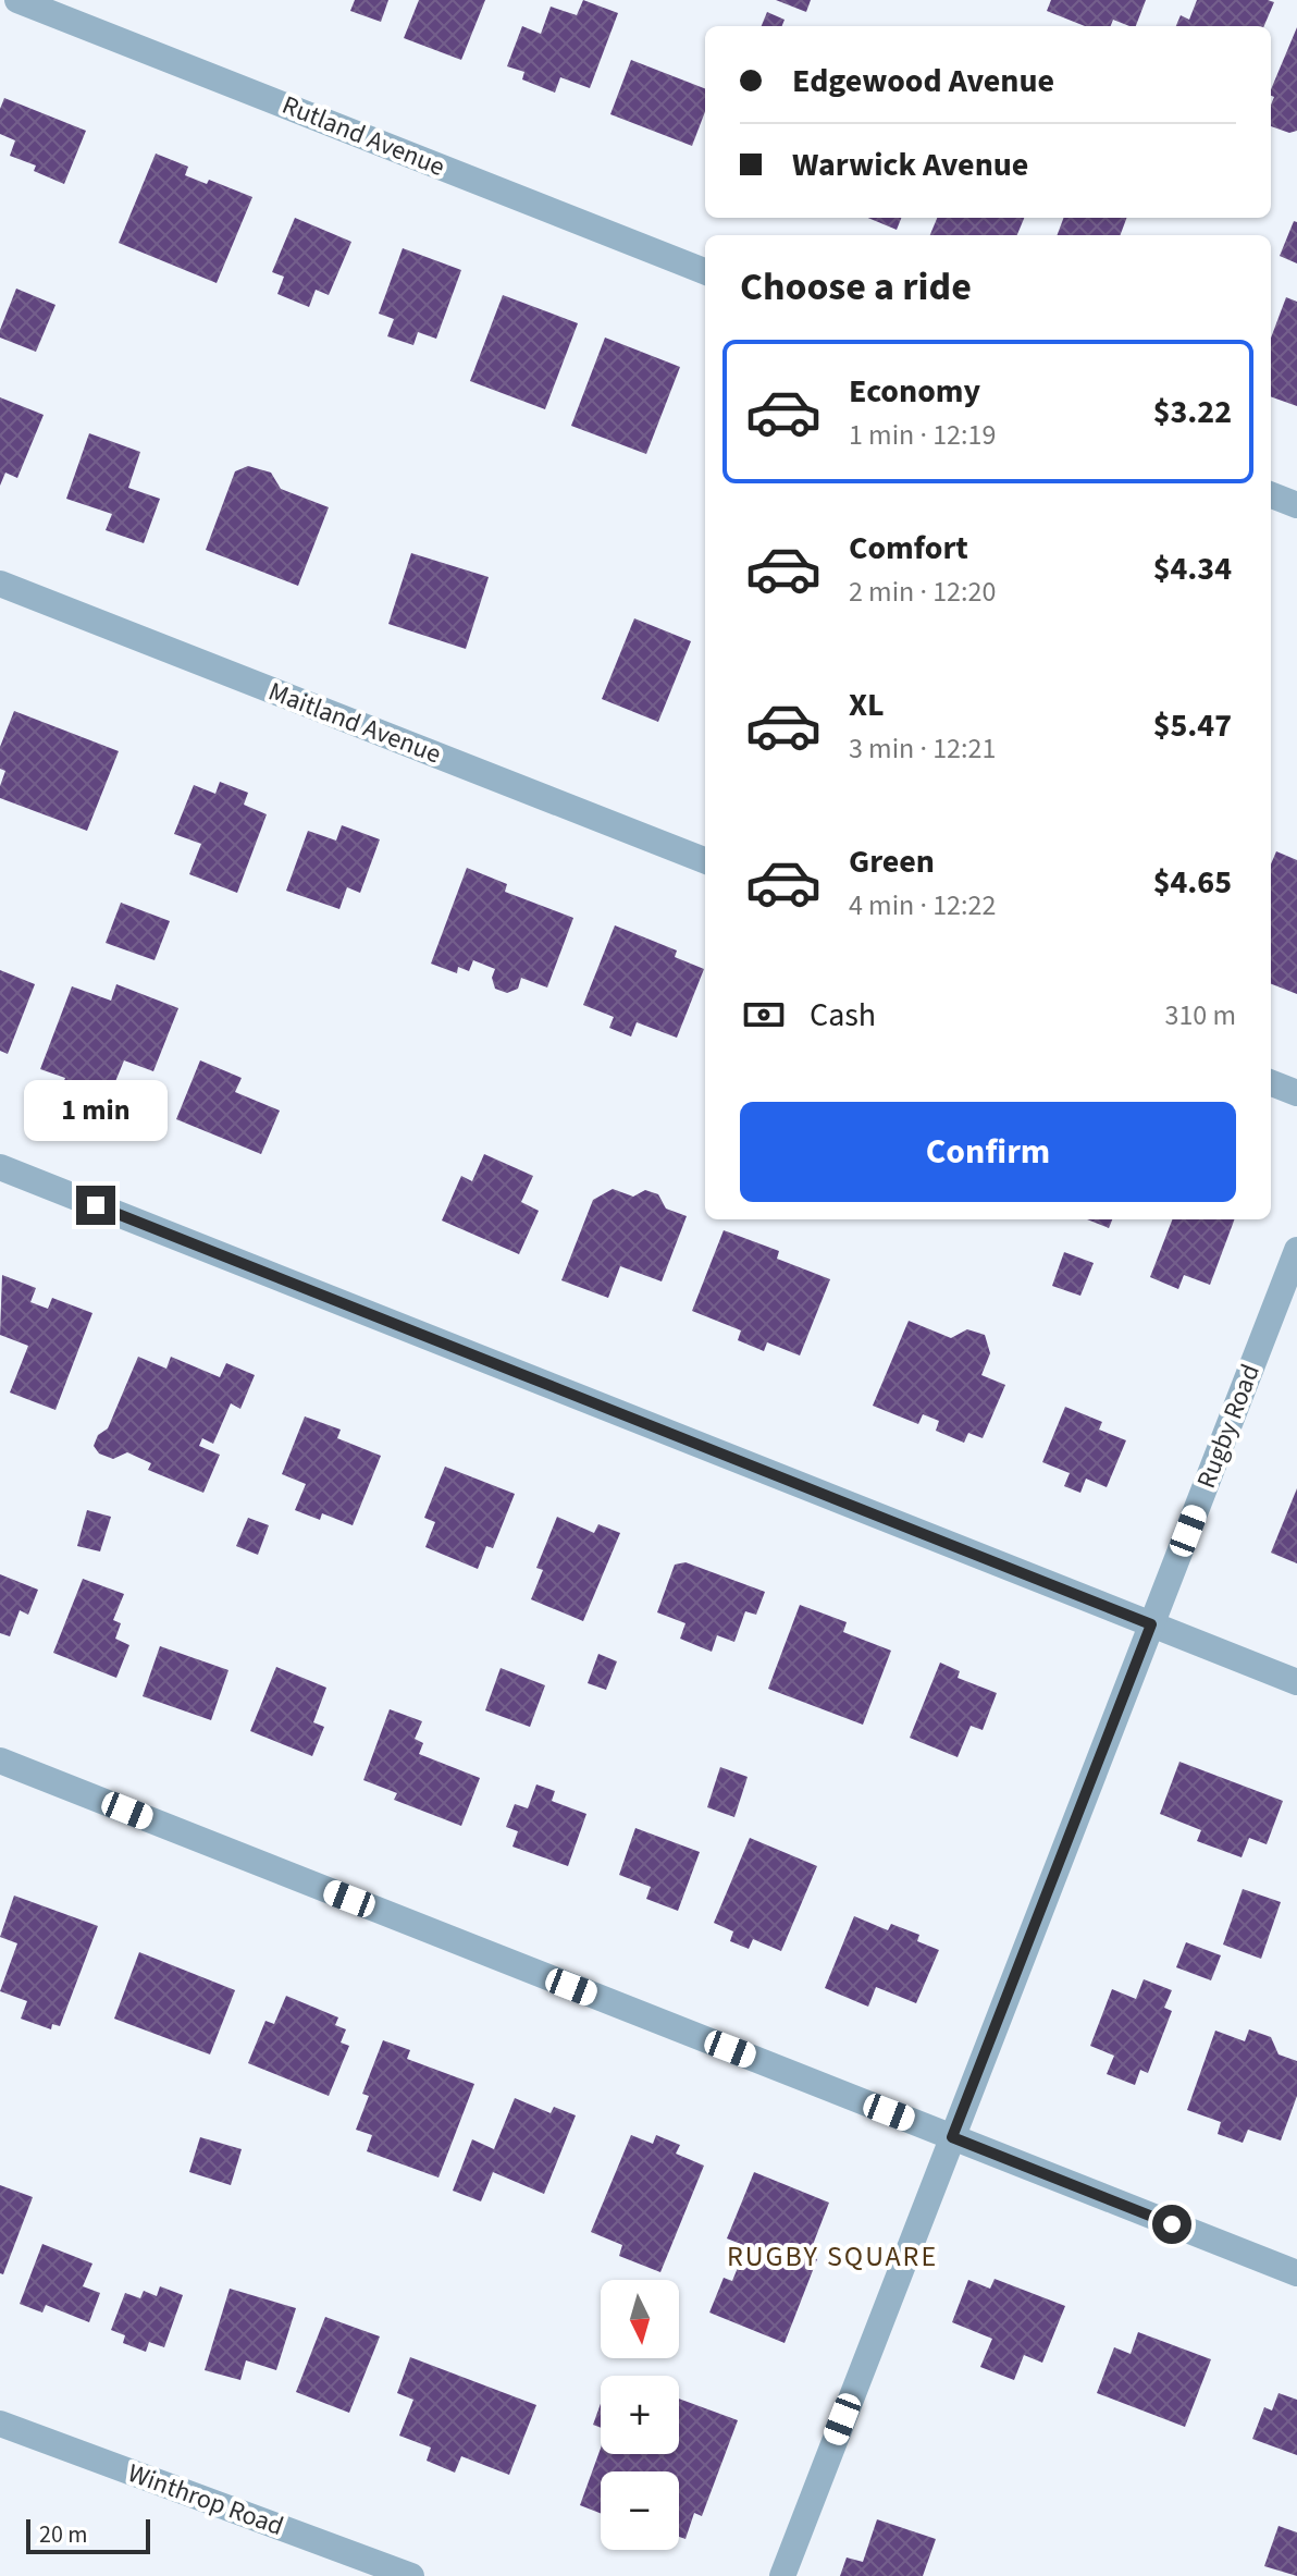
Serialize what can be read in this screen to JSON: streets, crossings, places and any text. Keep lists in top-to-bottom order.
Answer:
{
  "streets": {
    "street": [
      "Rutland Avenue",
      "Maitland Avenue",
      "Rugby Road",
      "Winthrop Road"
    ]
  },
  "districts": ["RUGBY SQUARE"],
  "scale_bar": "20 m",
  "north": "bottom",
  "page": {
    "banner": ["Edgewood Avenue", "Warwick Avenue"],
    "heading": "Choose a ride",
    "list": [
      {
        "name": "Economy",
        "note": "1 min · 12:19",
        "value": "$3.22"
      },
      {
        "name": "Comfort",
        "note": "2 min · 12:20",
        "value": "$4.34"
      },
      {
        "name": "XL",
        "note": "3 min · 12:21",
        "value": "$5.47"
      },
      {
        "name": "Green",
        "note": "4 min · 12:22",
        "value": "$4.65"
      }
    ],
    "pay": ["Cash", "310 m"],
    "bubble": "1 min",
    "buttons": "Confirm",
    "map_buttons": ["+", "−"],
    "scale": "20 m"
  }
}
